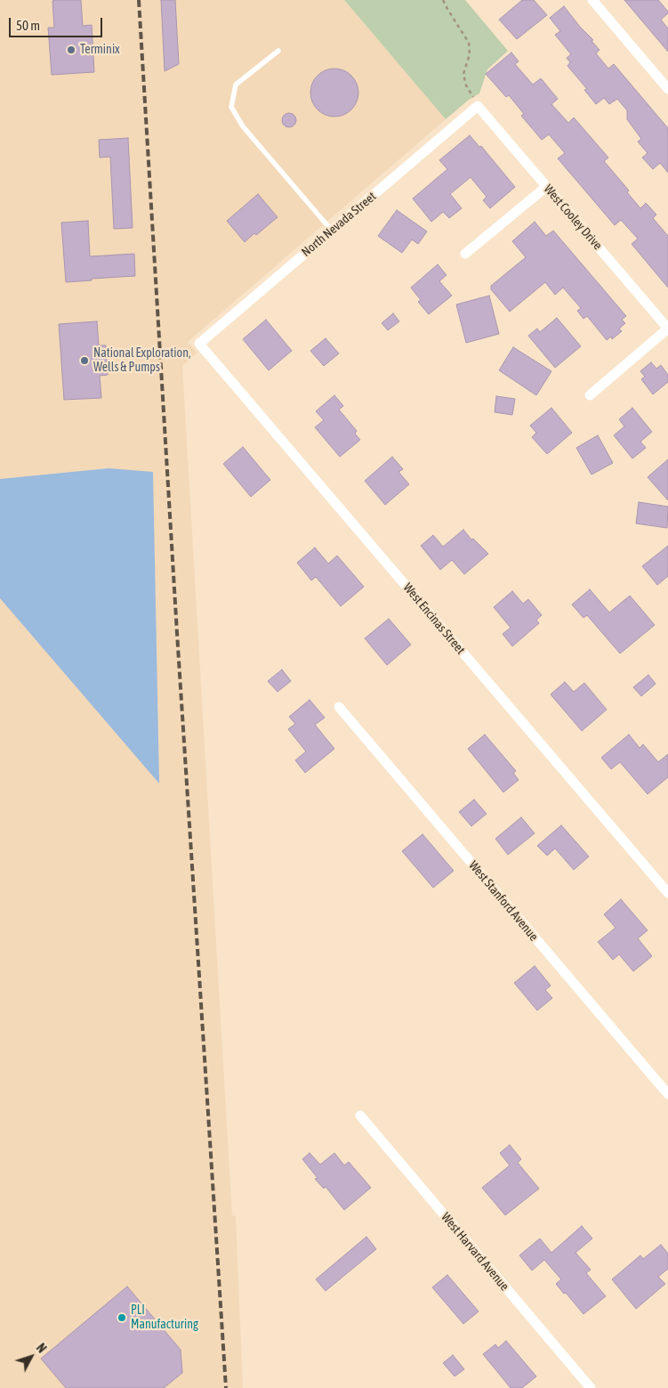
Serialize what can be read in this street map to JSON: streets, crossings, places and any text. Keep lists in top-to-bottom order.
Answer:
{
  "streets": {
    "street": [
      "West Cooley Drive",
      "North Nevada Street",
      "West Encinas Street",
      "West Stanford Avenue",
      "West Harvard Avenue"
    ]
  },
  "crossings": [
    ["West Cooley Drive", "North Nevada Street"],
    ["North Nevada Street", "West Encinas Street"]
  ],
  "places": ["Terminix", "National Exploration, Wells & Pumps", "PLI Manufacturing"],
  "scale_bar": "50 m",
  "north": "top right"
}
